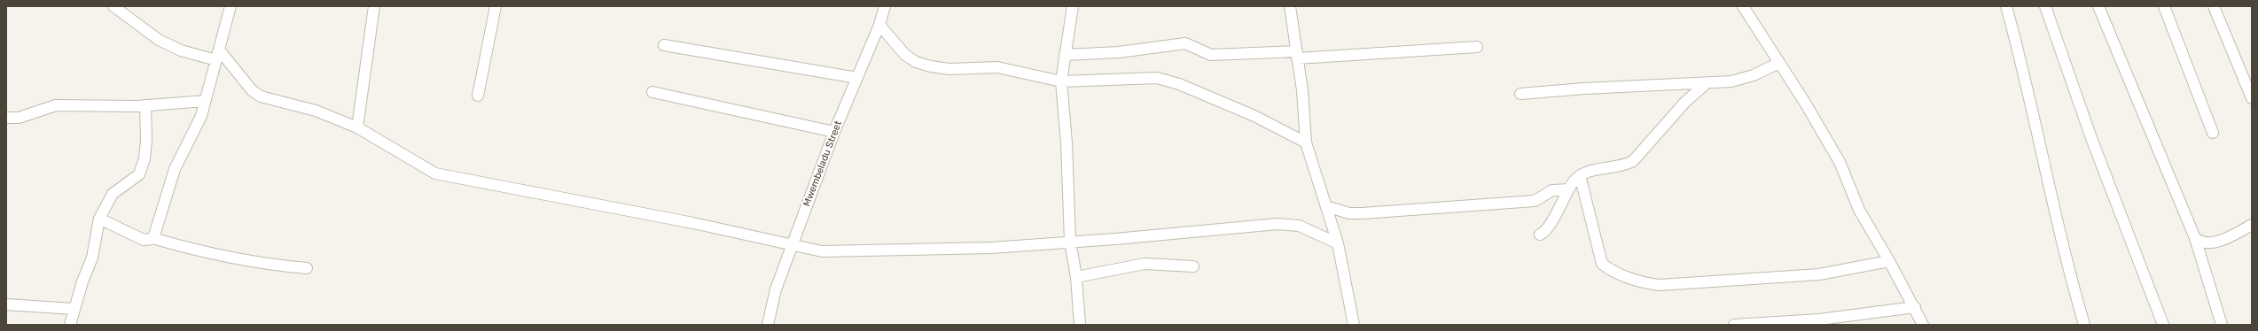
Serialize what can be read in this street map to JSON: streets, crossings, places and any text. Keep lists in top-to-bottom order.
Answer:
{
  "streets": {
    "street": ["Mwembeladu Street"]
  }
}
